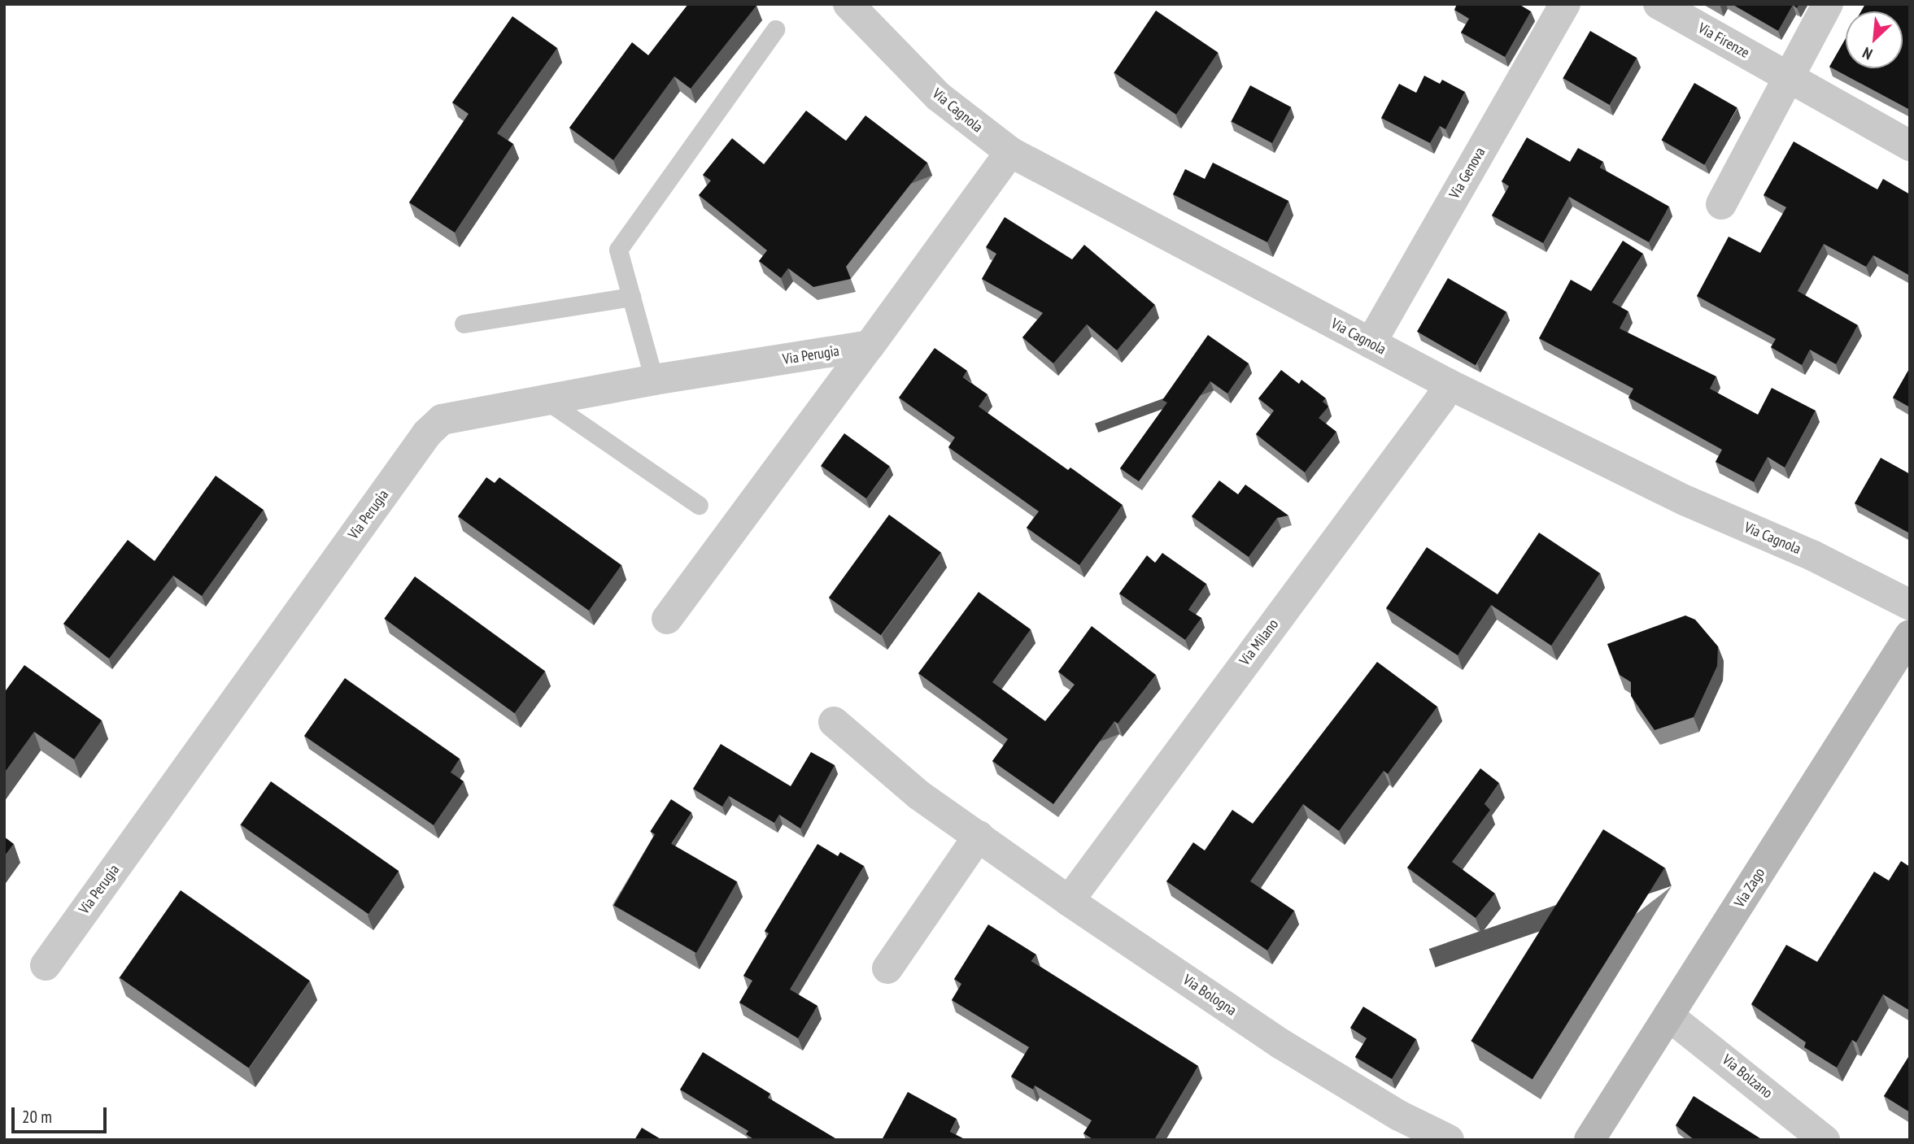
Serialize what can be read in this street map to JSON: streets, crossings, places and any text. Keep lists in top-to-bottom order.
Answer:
{
  "streets": {
    "street": [
      "Via Firenze",
      "Via Cagnola",
      "Via Genova",
      "Via Perugia",
      "Via Milano",
      "Via Zago",
      "Via Bologna",
      "Via Bolzano"
    ]
  },
  "crossings": [
    ["Via Cagnola", "Via Genova"],
    ["Via Cagnola", "Via Perugia"],
    ["Via Cagnola", "Via Milano"],
    ["Via Milano", "Via Bologna"],
    ["Via Zago", "Via Bolzano"]
  ],
  "scale_bar": "20 m",
  "north": "bottom left"
}
